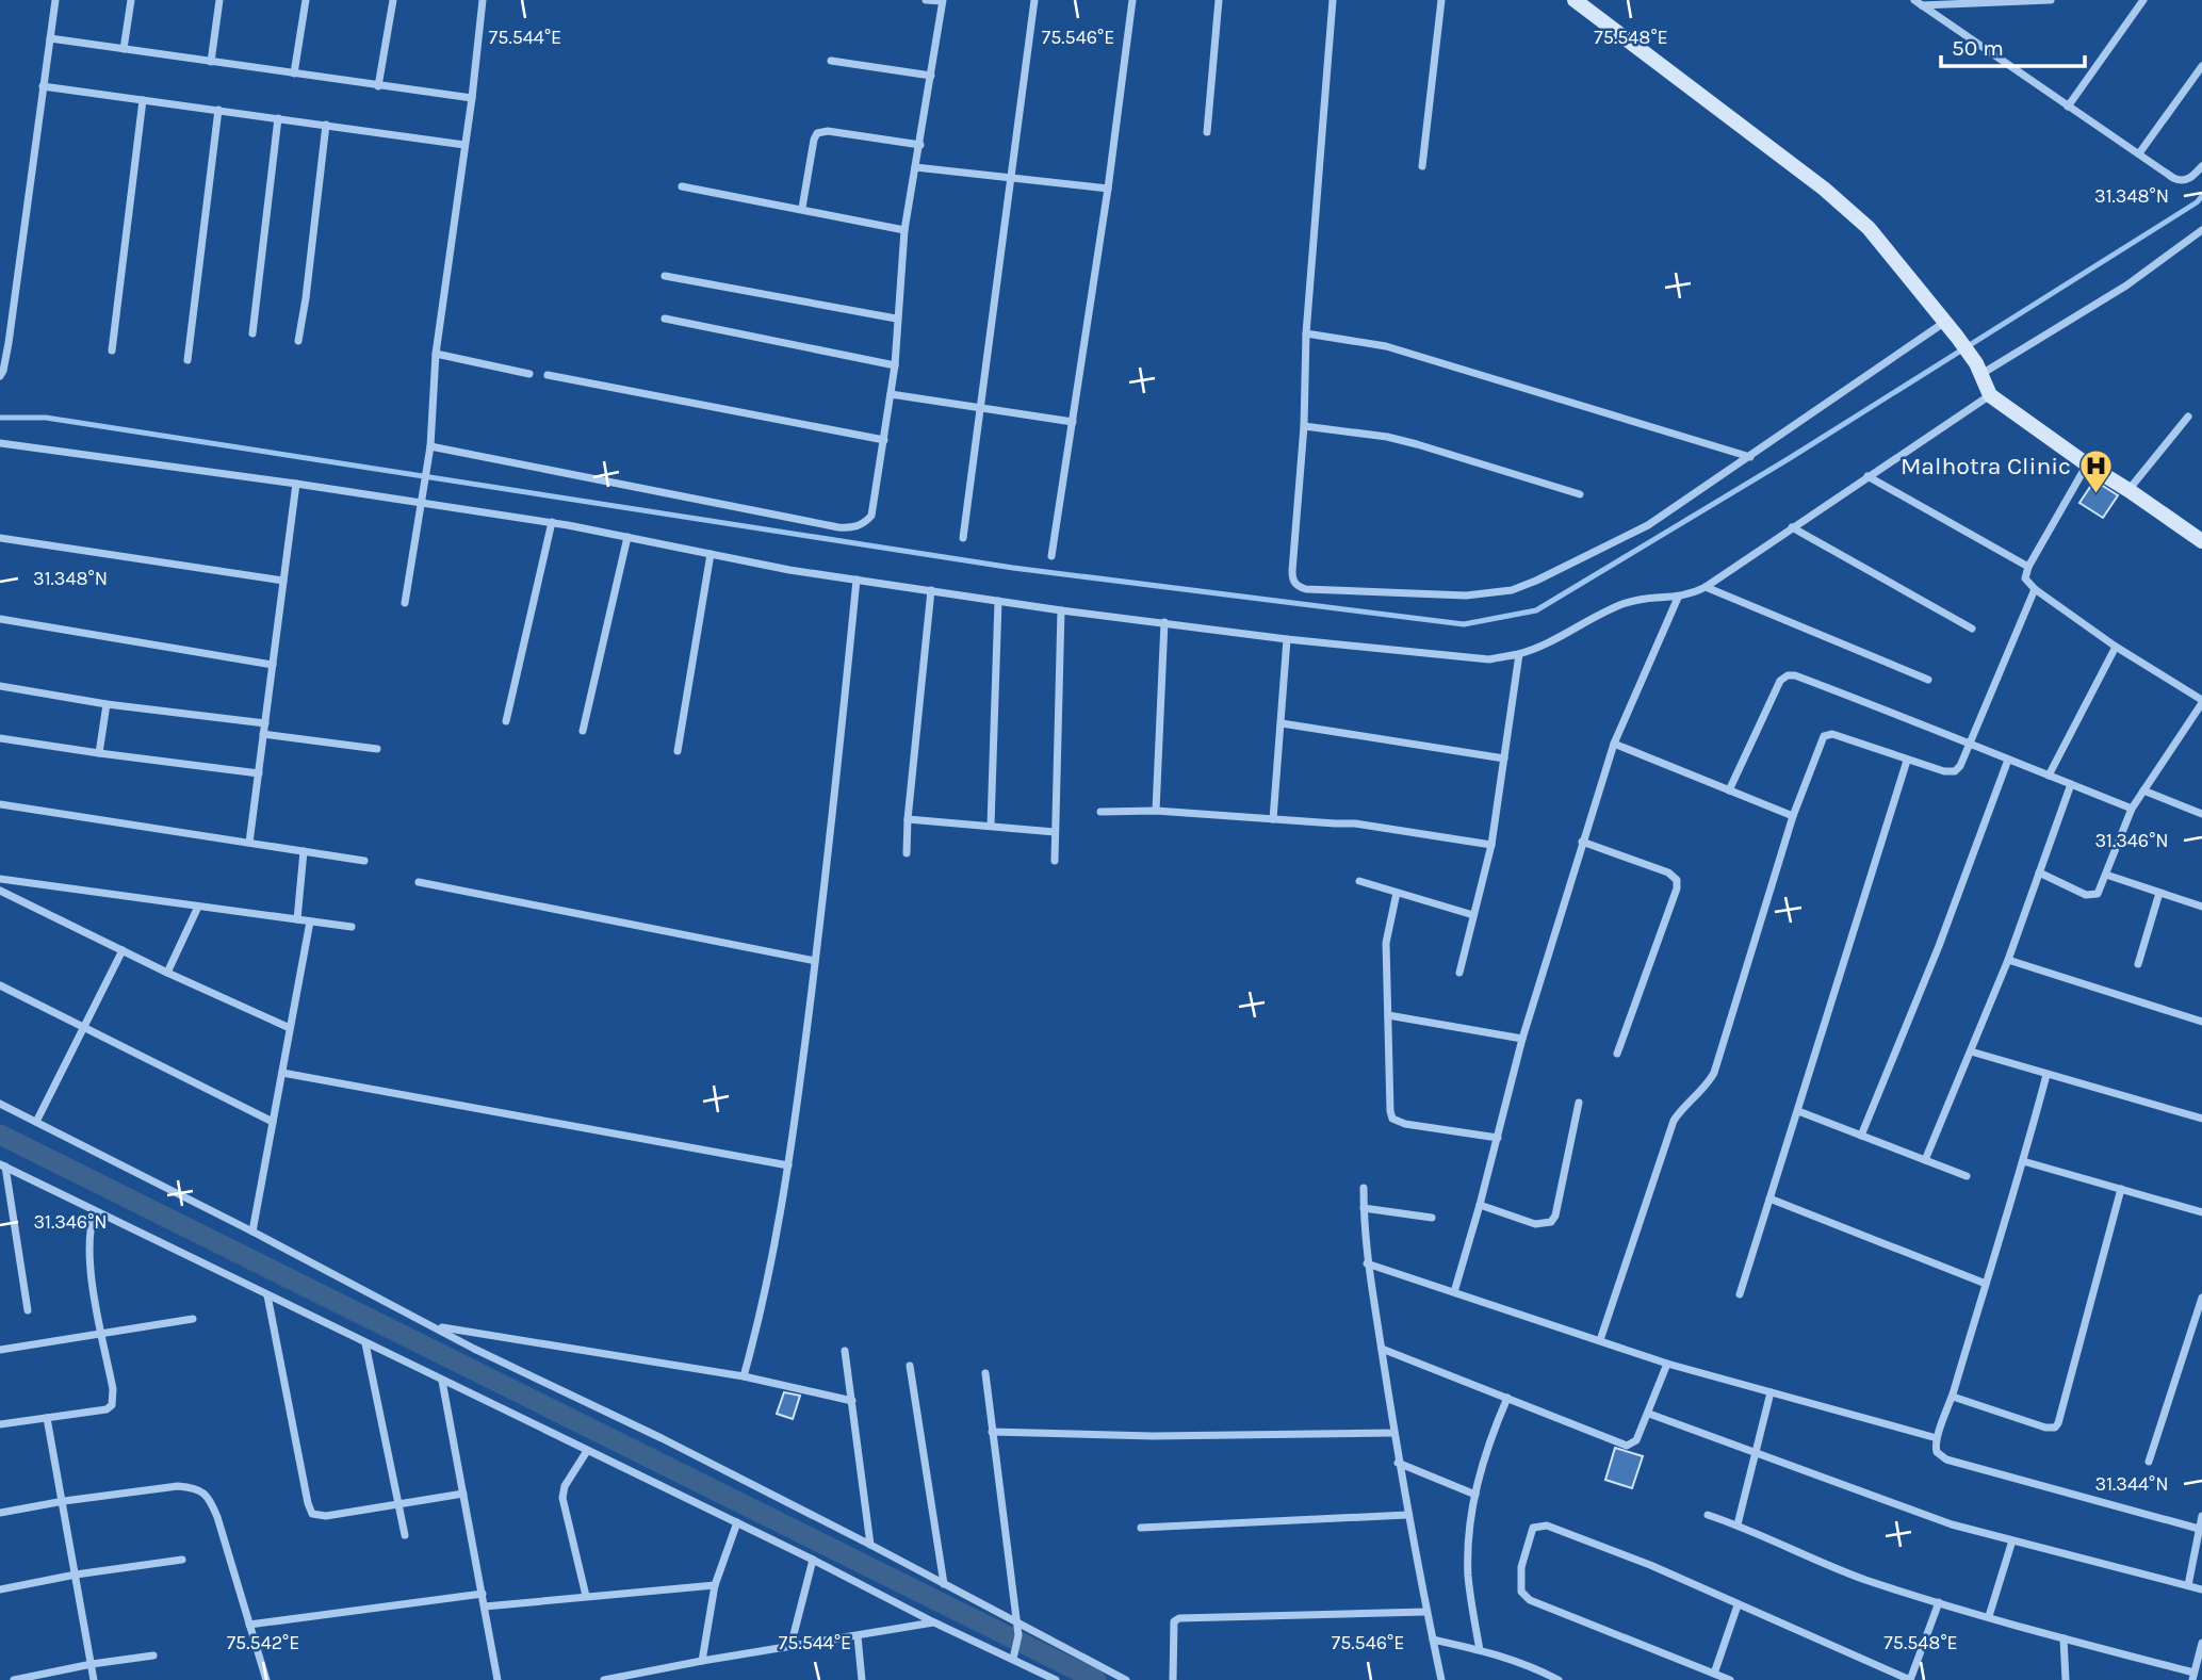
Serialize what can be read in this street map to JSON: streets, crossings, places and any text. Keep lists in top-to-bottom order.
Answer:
{
  "places": {
    "hospital": ["Malhotra Clinic"]
  },
  "scale_bar": "50 m",
  "coordinates": [
    "75.544°E",
    "75.546°E",
    "75.548°E",
    "31.348°N",
    "31.346°N",
    "31.344°N",
    "75.542°E"
  ]
}
